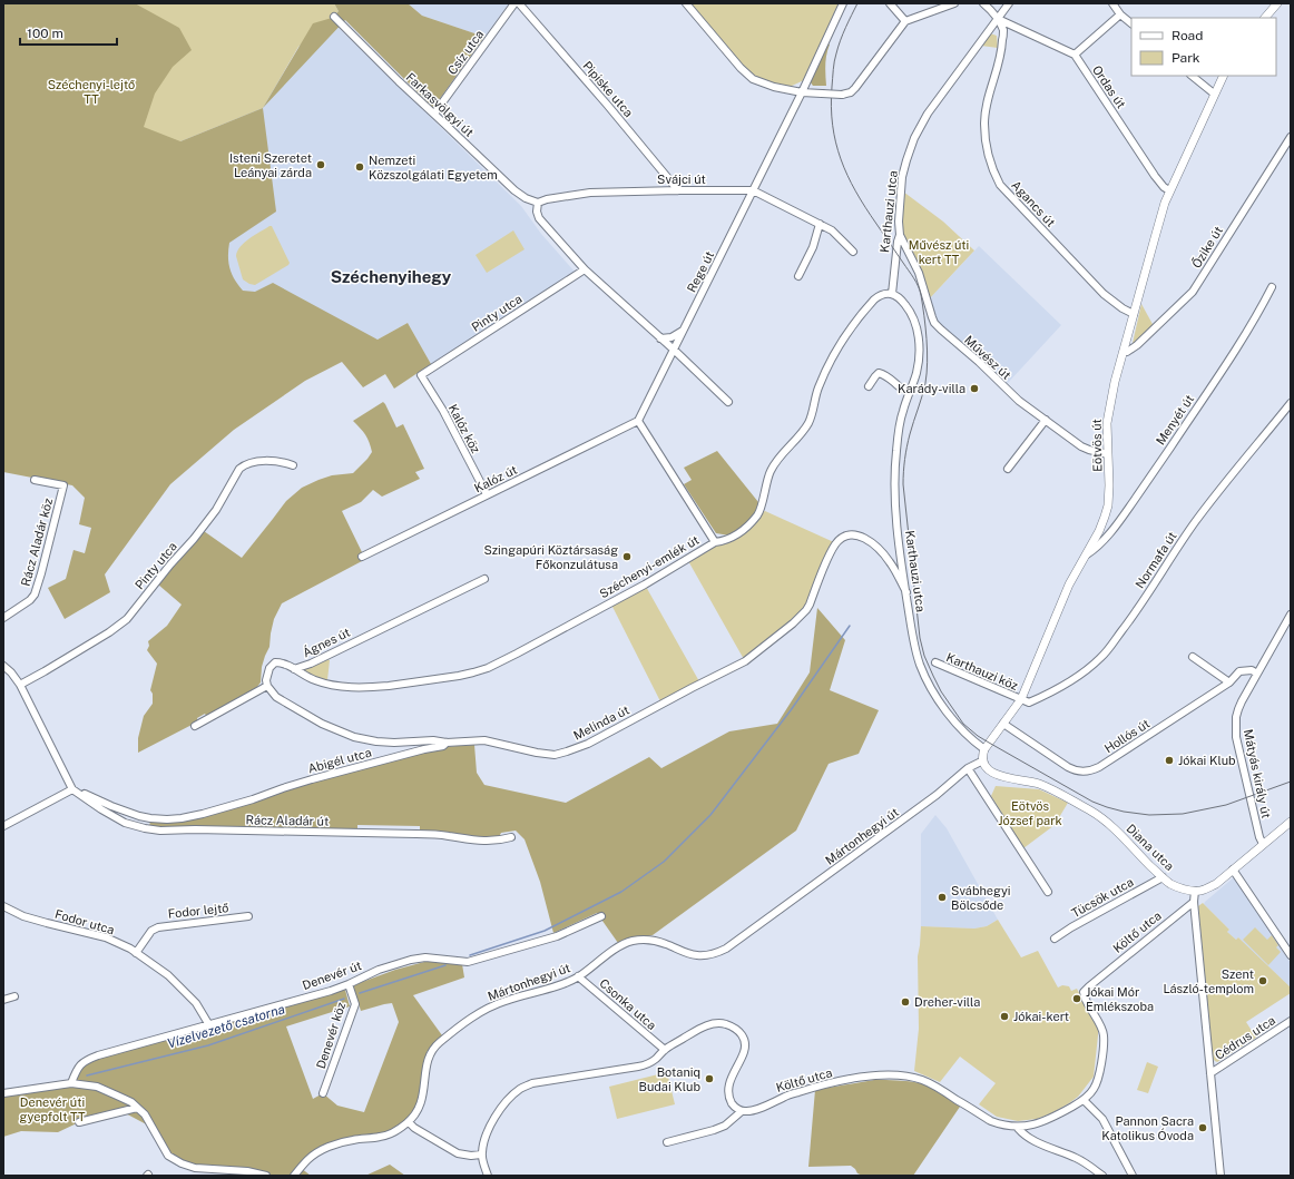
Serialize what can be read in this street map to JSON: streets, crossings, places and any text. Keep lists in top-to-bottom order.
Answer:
{
  "streets": {
    "street": [
      "Csíz utca",
      "Ordas út",
      "Pipiske utca",
      "Farkasvölgyi út",
      "Svájci út",
      "Agancs út",
      "Karthauzi utca",
      "Őzike út",
      "Rege út",
      "Pinty utca",
      "Művész út",
      "Menyét út",
      "Kalóz köz",
      "Eötvös út",
      "Kalóz út",
      "Rácz Aladár köz",
      "Normafa út",
      "Széchenyi-emlék út",
      "Ágnes út",
      "Karthauzi köz",
      "Melinda út",
      "Hollós út",
      "Abigél utca",
      "Mátyás király út",
      "Rácz Aladár út",
      "Mártonhegyi út",
      "Diana utca",
      "Tücsök utca",
      "Fodor lejtő",
      "Fodor utca",
      "Költő utca",
      "Denevér út",
      "Csonka utca",
      "Denevér köz",
      "Cédrus utca"
    ]
  },
  "crossings": [
    ["Csíz utca", "Farkasvölgyi út"],
    ["Ordas út", "Eötvös út"],
    ["Pipiske utca", "Svájci út"],
    ["Farkasvölgyi út", "Svájci út"],
    ["Svájci út", "Rege út"],
    ["Agancs út", "Karthauzi utca"],
    ["Agancs út", "Eötvös út"],
    ["Karthauzi utca", "Művész út"],
    ["Karthauzi utca", "Eötvös út"],
    ["Karthauzi utca", "Széchenyi-emlék út"],
    ["Karthauzi utca", "Melinda út"],
    ["Őzike út", "Eötvös út"],
    ["Rege út", "Kalóz út"],
    ["Pinty utca", "Kalóz köz"],
    ["Pinty utca", "Rácz Aladár út"],
    ["Művész út", "Eötvös út"],
    ["Menyét út", "Eötvös út"],
    ["Kalóz köz", "Kalóz út"],
    ["Eötvös út", "Normafa út"],
    ["Eötvös út", "Karthauzi köz"],
    ["Eötvös út", "Hollós út"],
    ["Normafa út", "Karthauzi köz"],
    ["Széchenyi-emlék út", "Ágnes út"],
    ["Ágnes út", "Melinda út"],
    ["Melinda út", "Abigél utca"],
    ["Hollós út", "Mátyás király út"],
    ["Abigél utca", "Rácz Aladár út"],
    ["Mártonhegyi út", "Csonka utca"],
    ["Diana utca", "Tücsök utca"],
    ["Fodor lejtő", "Fodor utca"],
    ["Fodor utca", "Denevér út"],
    ["Denevér út", "Denevér köz"]
  ],
  "districts": ["Széchenyihegy"],
  "water": ["Vízelvezető csatorna"],
  "parks": [
    "Széchenyi-lejtő TT",
    "Művész úti kert TT",
    "Eötvös József park",
    "Denevér úti gyepfolt TT"
  ],
  "places": [
    "Isteni Szeretet Leányai zárda",
    "Nemzeti Közszolgálati Egyetem",
    "Karády-villa",
    "Szingapúri Köztársaság Főkonzulátusa",
    "Jókai Klub",
    "Svábhegyi Bölcsőde",
    "Szent László-templom",
    "Jókai Mór Emlékszoba",
    "Dreher-villa",
    "Jókai-kert",
    "Botaniq Budai Klub",
    "Pannon Sacra Katolikus Óvoda"
  ],
  "legend": ["Road", "Park"],
  "scale_bar": "100 m"
}
